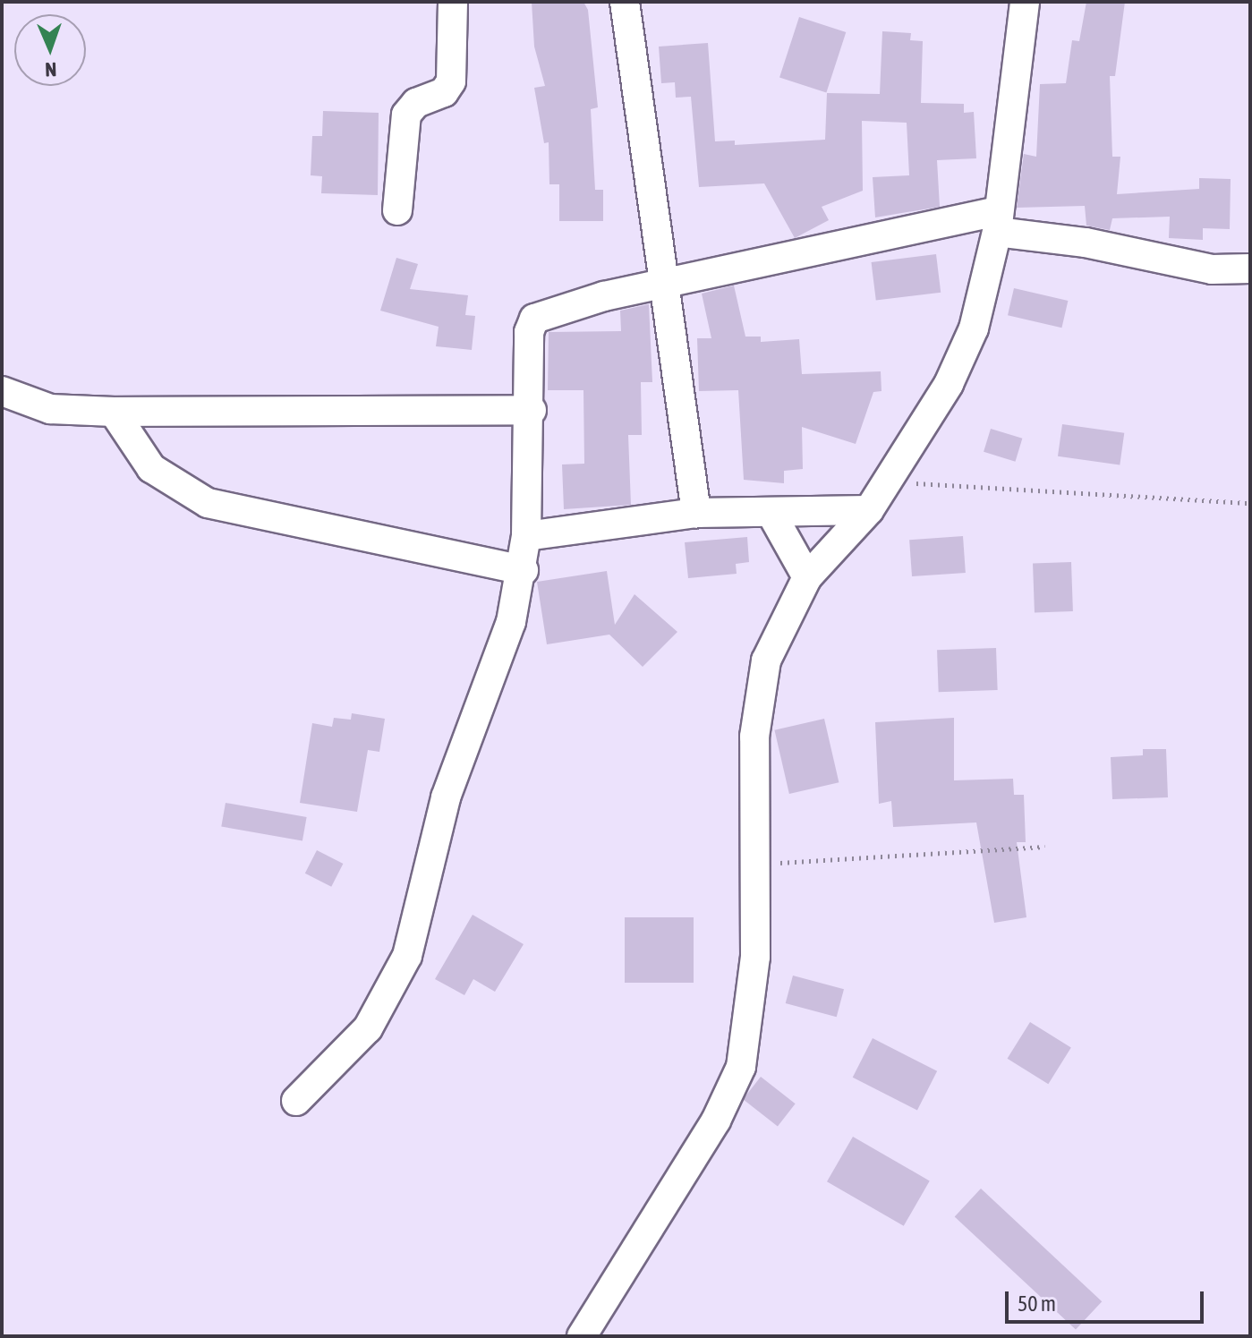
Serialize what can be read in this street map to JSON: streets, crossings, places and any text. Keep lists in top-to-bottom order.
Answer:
{
  "scale_bar": "50 m",
  "north": "bottom"
}
